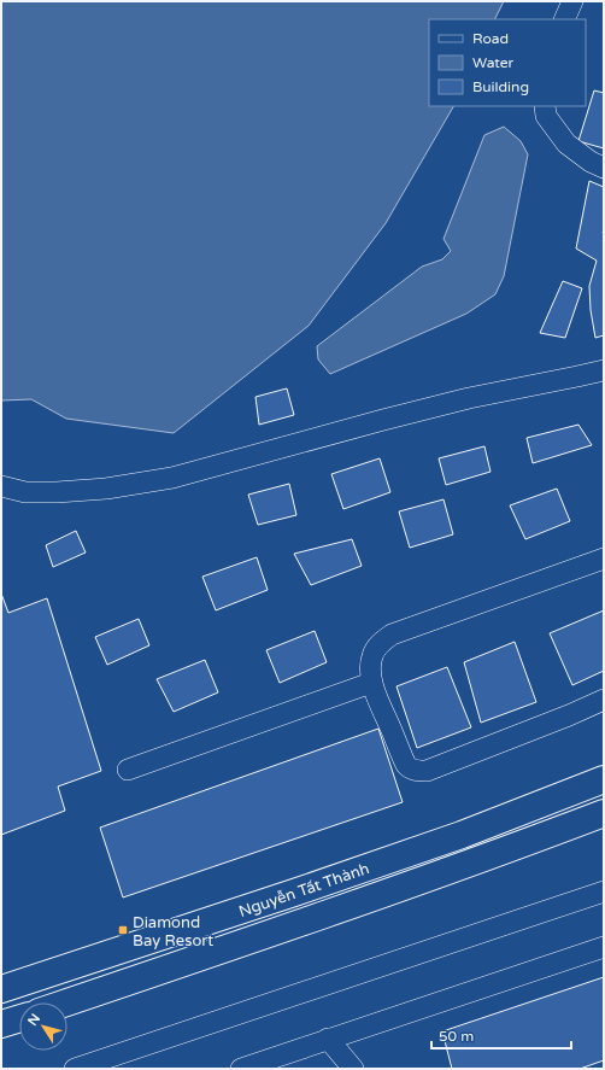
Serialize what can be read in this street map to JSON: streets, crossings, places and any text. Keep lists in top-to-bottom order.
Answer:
{
  "streets": {
    "main road": ["Nguyễn Tất Thành"]
  },
  "places": {
    "transit": ["Diamond Bay Resort"]
  },
  "legend": ["Road", "Water", "Building"],
  "scale_bar": "50 m",
  "north": "top left"
}
